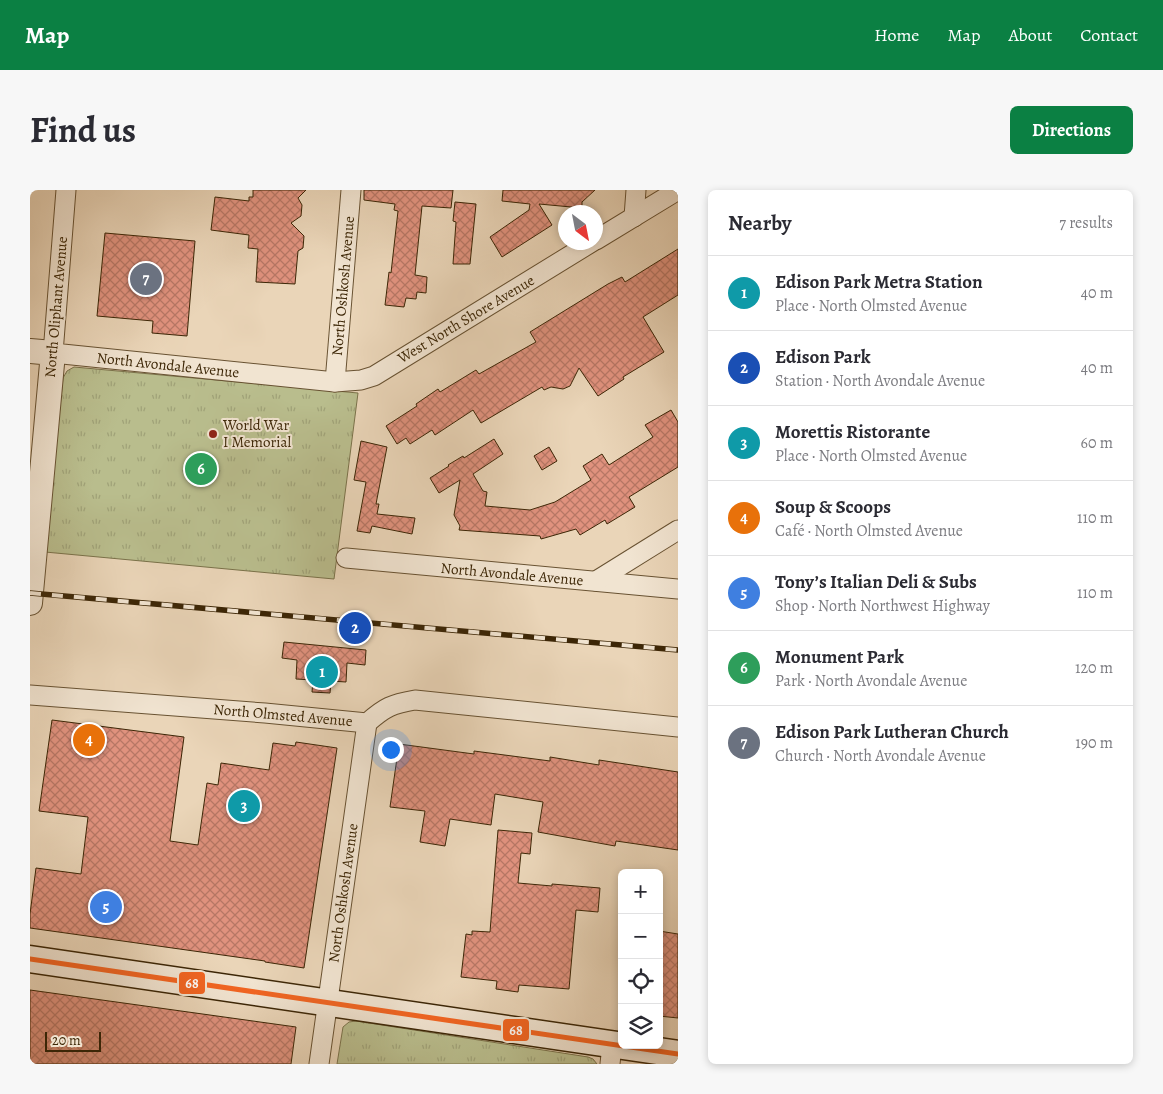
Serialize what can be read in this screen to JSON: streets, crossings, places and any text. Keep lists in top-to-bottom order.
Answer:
{
  "streets": {
    "street": [
      "North Oshkosh Avenue",
      "North Oliphant Avenue",
      "West North Shore Avenue",
      "North Avondale Avenue",
      "North Olmsted Avenue"
    ]
  },
  "crossings": [
    ["North Oshkosh Avenue", "West North Shore Avenue"],
    ["North Oshkosh Avenue", "North Avondale Avenue"],
    ["North Oshkosh Avenue", "North Olmsted Avenue"],
    ["North Oliphant Avenue", "North Avondale Avenue"],
    ["West North Shore Avenue", "North Avondale Avenue"]
  ],
  "places": ["World War I Memorial"],
  "lines": ["transit line 68"],
  "scale_bar": "20 m",
  "north": "bottom right",
  "page": {
    "header": "Map",
    "nav": [
      "Home",
      "Map",
      "About",
      "Contact"
    ],
    "title": "Find us",
    "buttons": "Directions",
    "heading": ["Nearby", "7 results"],
    "list": [
      {
        "mark": "1",
        "name": "Edison Park Metra Station",
        "note": "Place · North Olmsted Avenue",
        "value": "40 m"
      },
      {
        "mark": "2",
        "name": "Edison Park",
        "note": "Station · North Avondale Avenue",
        "value": "40 m"
      },
      {
        "mark": "3",
        "name": "Morettis Ristorante",
        "note": "Place · North Olmsted Avenue",
        "value": "60 m"
      },
      {
        "mark": "4",
        "name": "Soup & Scoops",
        "note": "Café · North Olmsted Avenue",
        "value": "110 m"
      },
      {
        "mark": "5",
        "name": "Tony’s Italian Deli & Subs",
        "note": "Shop · North Northwest Highway",
        "value": "110 m"
      },
      {
        "mark": "6",
        "name": "Monument Park",
        "note": "Park · North Avondale Avenue",
        "value": "120 m"
      },
      {
        "mark": "7",
        "name": "Edison Park Lutheran Church",
        "note": "Church · North Avondale Avenue",
        "value": "190 m"
      }
    ],
    "pins": [
      "7",
      "6",
      "2",
      "1",
      "4",
      "3",
      "5"
    ],
    "map_buttons": ["+", "−"],
    "scale": "20 m"
  }
}
